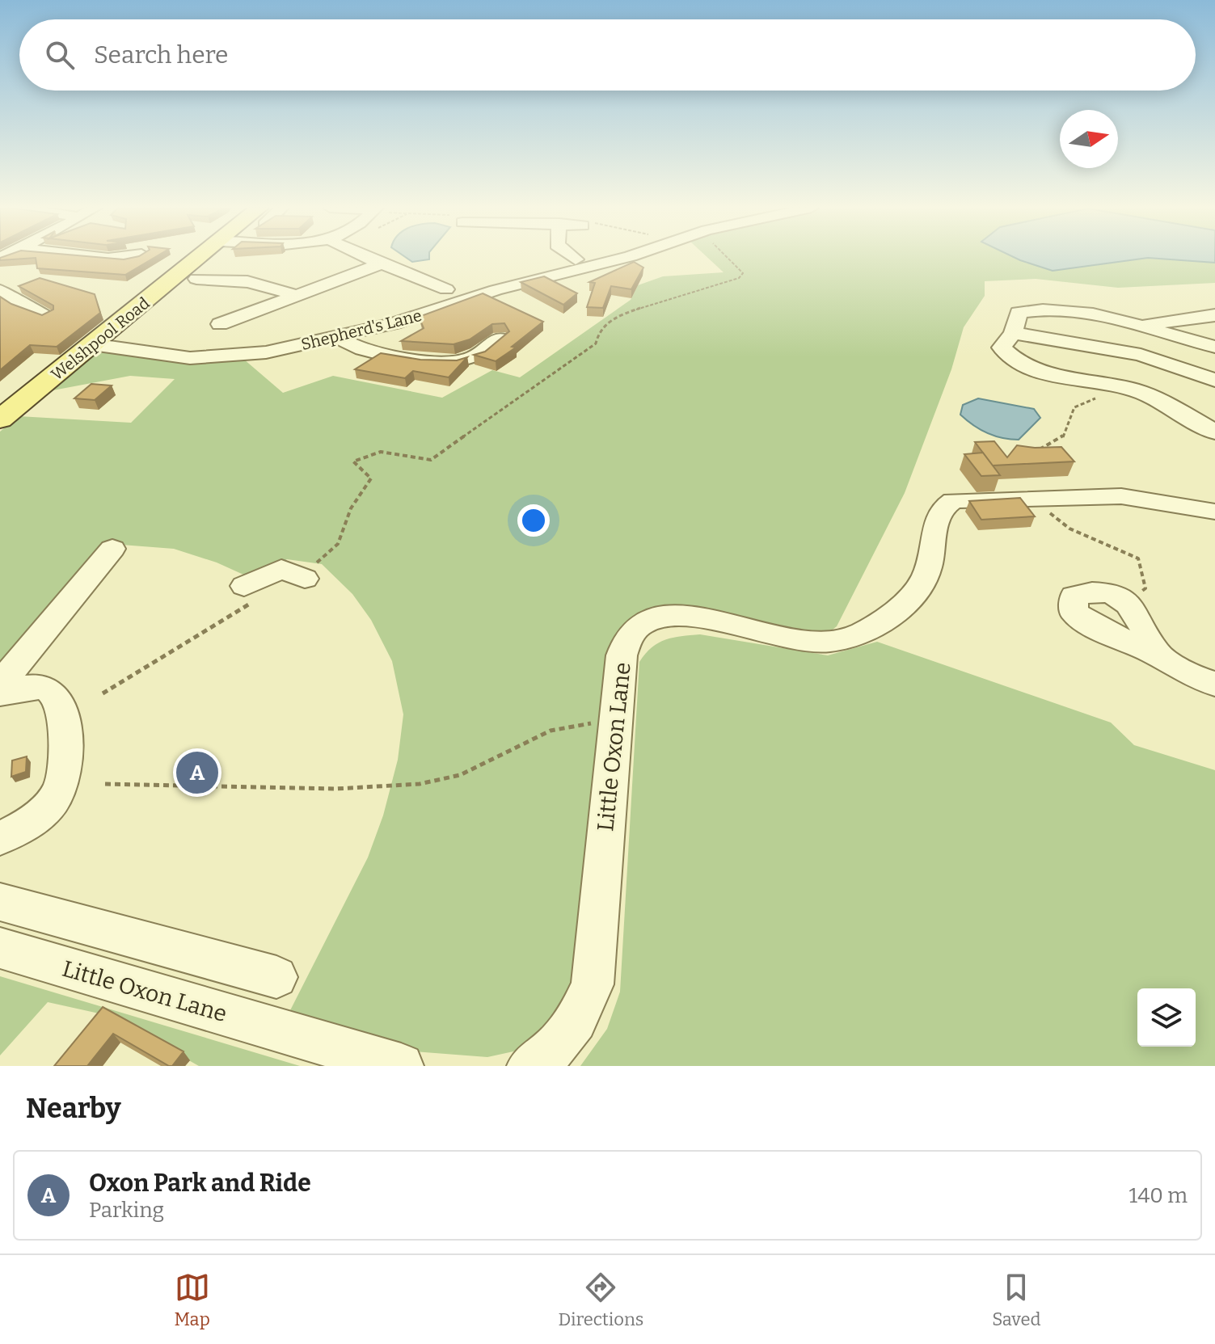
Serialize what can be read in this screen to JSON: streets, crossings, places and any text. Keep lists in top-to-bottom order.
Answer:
{
  "streets": {
    "main road": ["Welshpool Road"],
    "street": ["Shepherd's Lane", "Little Oxon Lane"]
  },
  "crossings": [
    ["Shepherd's Lane", "Welshpool Road"]
  ],
  "north": "right",
  "page": {
    "search": "Search here",
    "pins": "A",
    "heading": "Nearby",
    "list": [
      {
        "mark": "A",
        "name": "Oxon Park and Ride",
        "note": "Parking",
        "value": "140 m"
      }
    ],
    "nav": ["Map", "Directions", "Saved"]
  }
}
